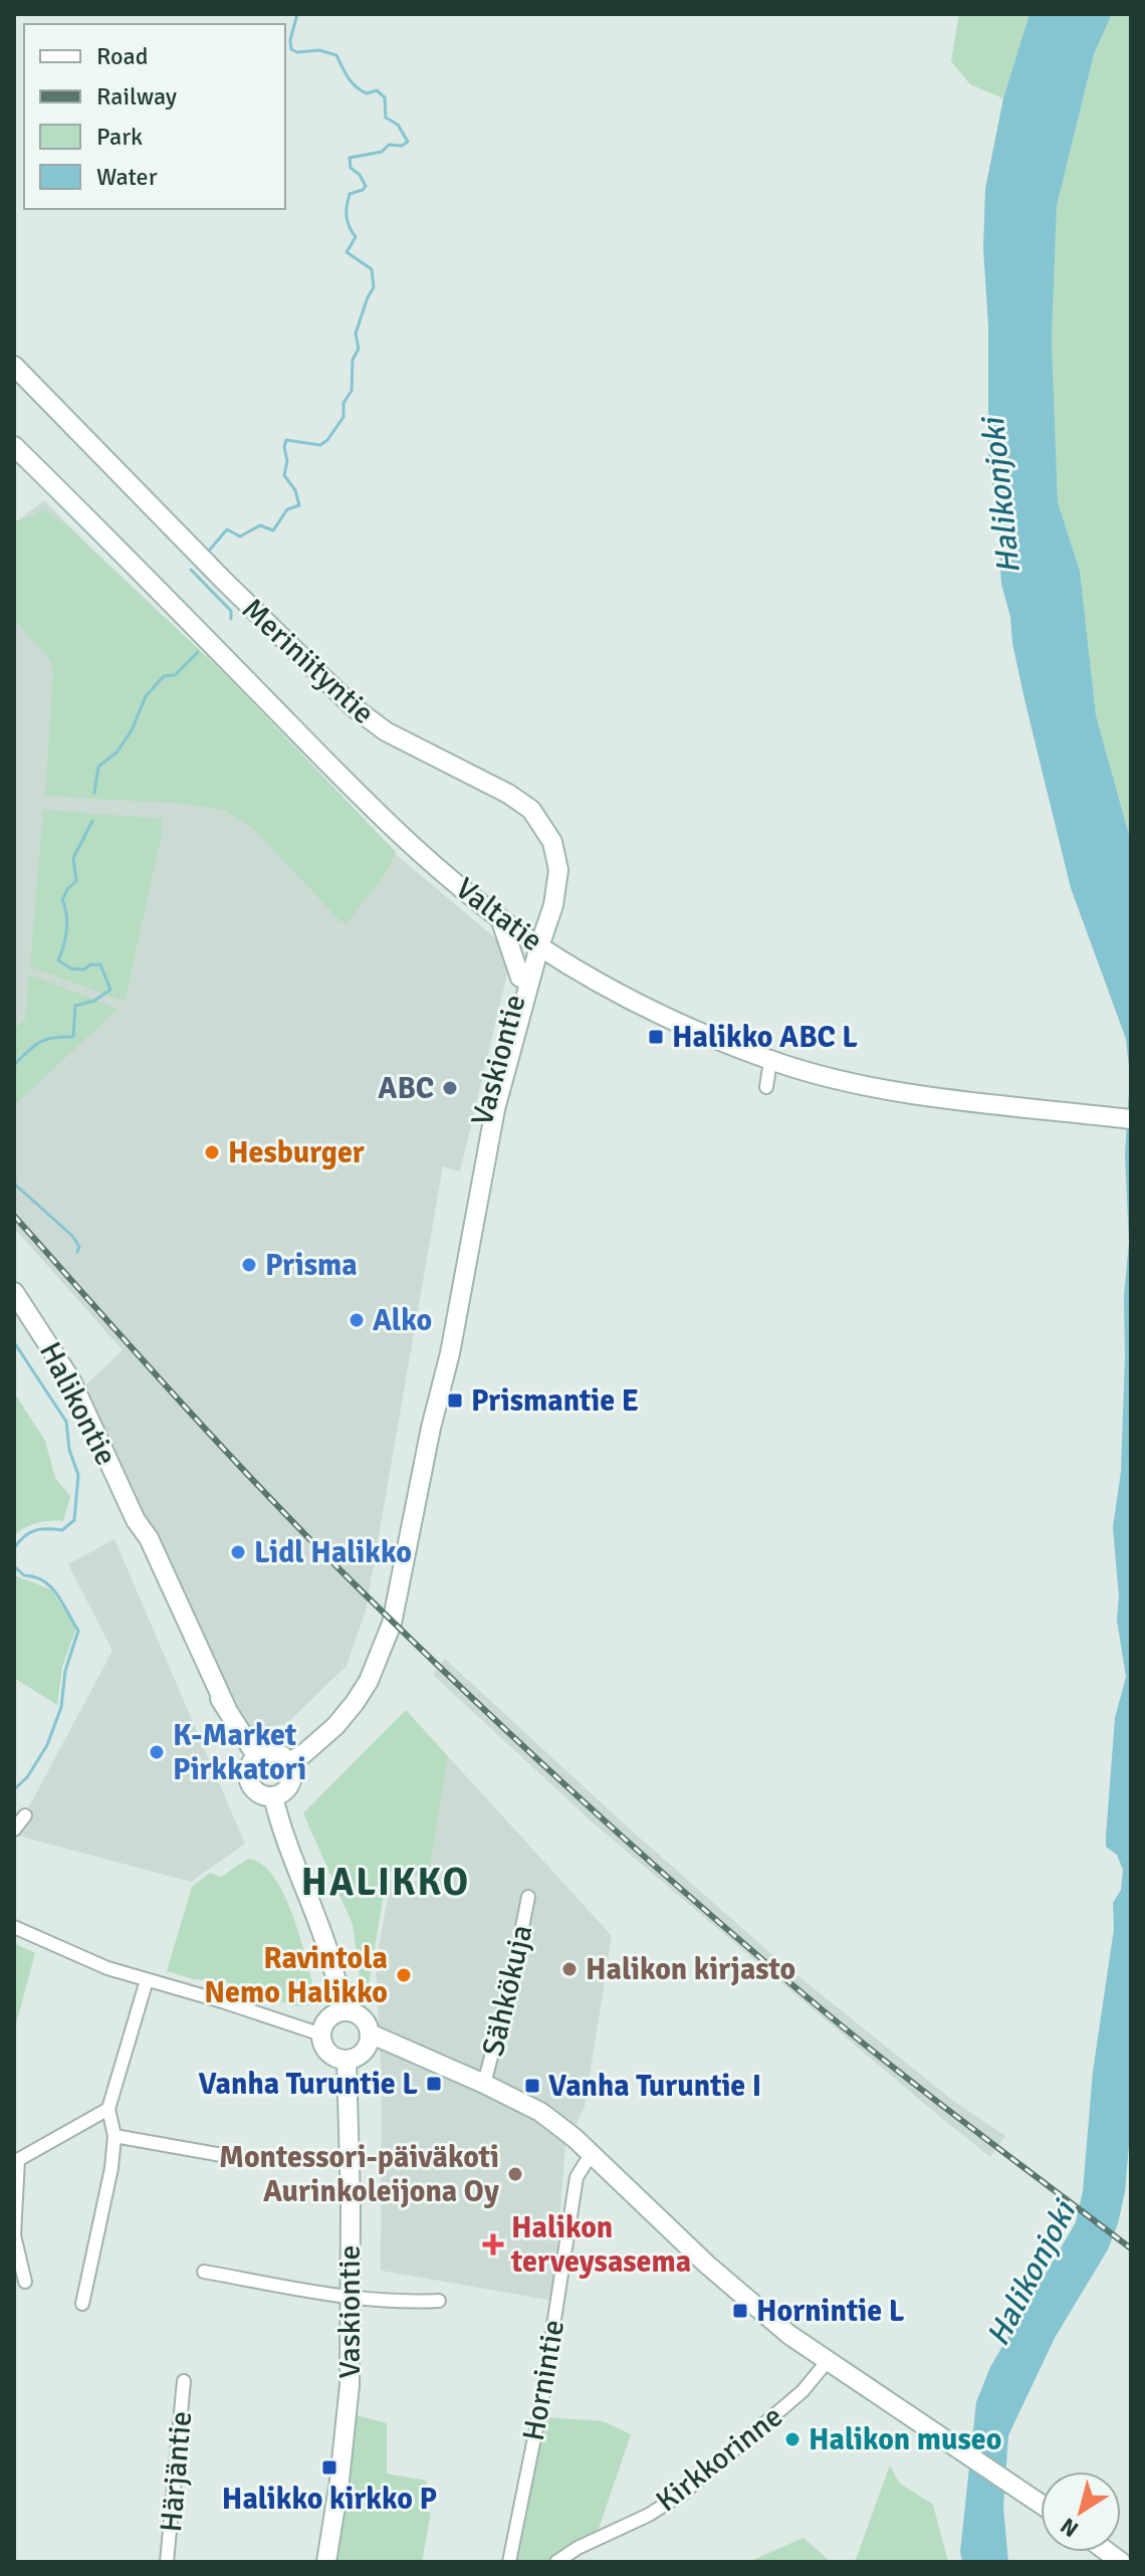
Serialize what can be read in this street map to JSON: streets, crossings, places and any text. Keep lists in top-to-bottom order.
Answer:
{
  "streets": {
    "main road": [
      "Meriniityntie",
      "Valtatie",
      "Vaskiontie",
      "Halikontie"
    ],
    "street": [
      "Sähkökuja",
      "Hornintie",
      "Kirkkorinne",
      "Härjäntie"
    ]
  },
  "crossings": [
    ["Meriniityntie", "Valtatie"],
    ["Meriniityntie", "Vaskiontie"],
    ["Valtatie", "Vaskiontie"],
    ["Vaskiontie", "Halikontie"]
  ],
  "districts": ["HALIKKO"],
  "water": ["Halikonjoki"],
  "places": {
    "transit": [
      "Halikko ABC L",
      "Prismantie E",
      "Vanha Turuntie L",
      "Vanha Turuntie I",
      "Hornintie L",
      "Halikko kirkko P"
    ],
    "other": [
      "ABC",
      "Hesburger",
      "Prisma",
      "Alko",
      "Lidl Halikko",
      "K-Market Pirkkatori",
      "Halikon kirjasto",
      "Ravintola Nemo Halikko",
      "Montessori-päiväkoti Aurinkoleijona Oy",
      "Halikon museo"
    ],
    "health": ["Halikon terveysasema"]
  },
  "legend": [
    "Road",
    "Railway",
    "Park",
    "Water"
  ],
  "north": "bottom left"
}
